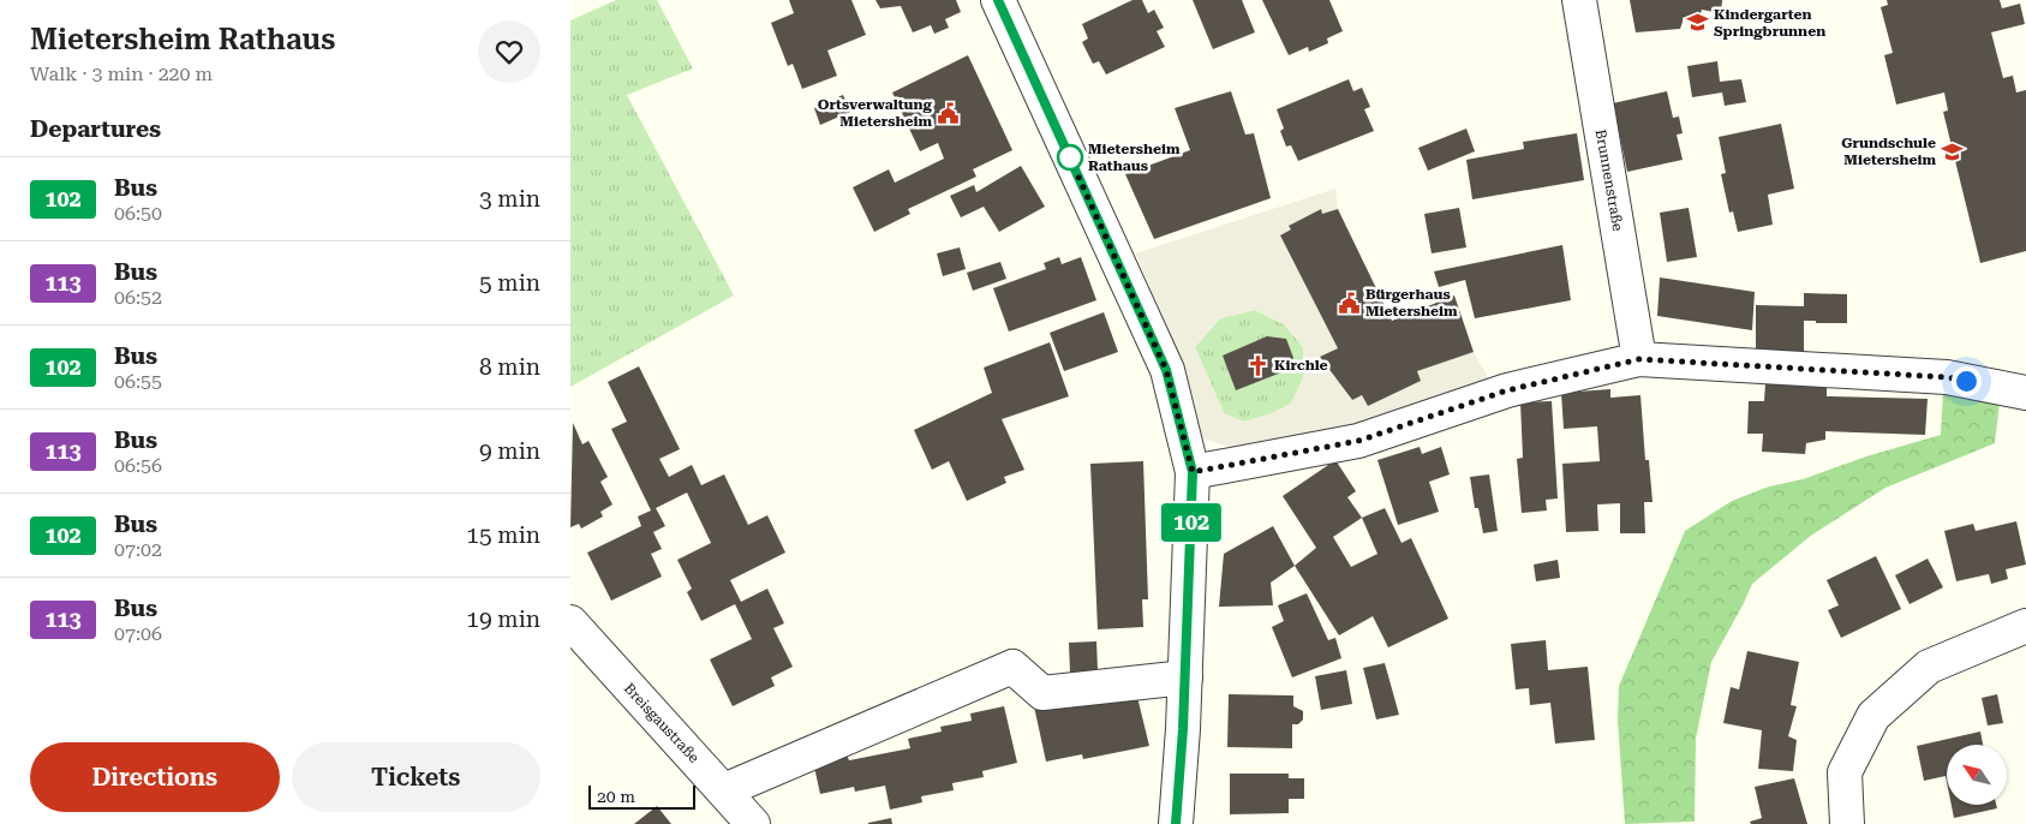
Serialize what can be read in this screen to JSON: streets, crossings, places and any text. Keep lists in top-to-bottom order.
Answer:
{
  "streets": {
    "street": ["Brunnenstraße", "Breisgaustraße"]
  },
  "places": {
    "school or university": ["Kindergarten Springbrunnen", "Grundschule Mietersheim"],
    "public building": ["Ortsverwaltung Mietersheim", "Bürgerhaus Mietersheim"],
    "other": ["Mietersheim Rathaus"],
    "church": ["Kirchle"]
  },
  "lines": ["bus line 102"],
  "scale_bar": "20 m",
  "north": "top left",
  "page": {
    "heading": [
      ["Mietersheim Rathaus", "Walk · 3 min · 220 m"],
      "Departures"
    ],
    "on_map": "102",
    "list": [
      {
        "mark": "102",
        "name": "Bus",
        "note": "06:50",
        "value": "3 min"
      },
      {
        "mark": "113",
        "name": "Bus",
        "note": "06:52",
        "value": "5 min"
      },
      {
        "mark": "102",
        "name": "Bus",
        "note": "06:55",
        "value": "8 min"
      },
      {
        "mark": "113",
        "name": "Bus",
        "note": "06:56",
        "value": "9 min"
      },
      {
        "mark": "102",
        "name": "Bus",
        "note": "07:02",
        "value": "15 min"
      },
      {
        "mark": "113",
        "name": "Bus",
        "note": "07:06",
        "value": "19 min"
      }
    ],
    "buttons": ["Directions", "Tickets"],
    "scale": "20 m"
  }
}
